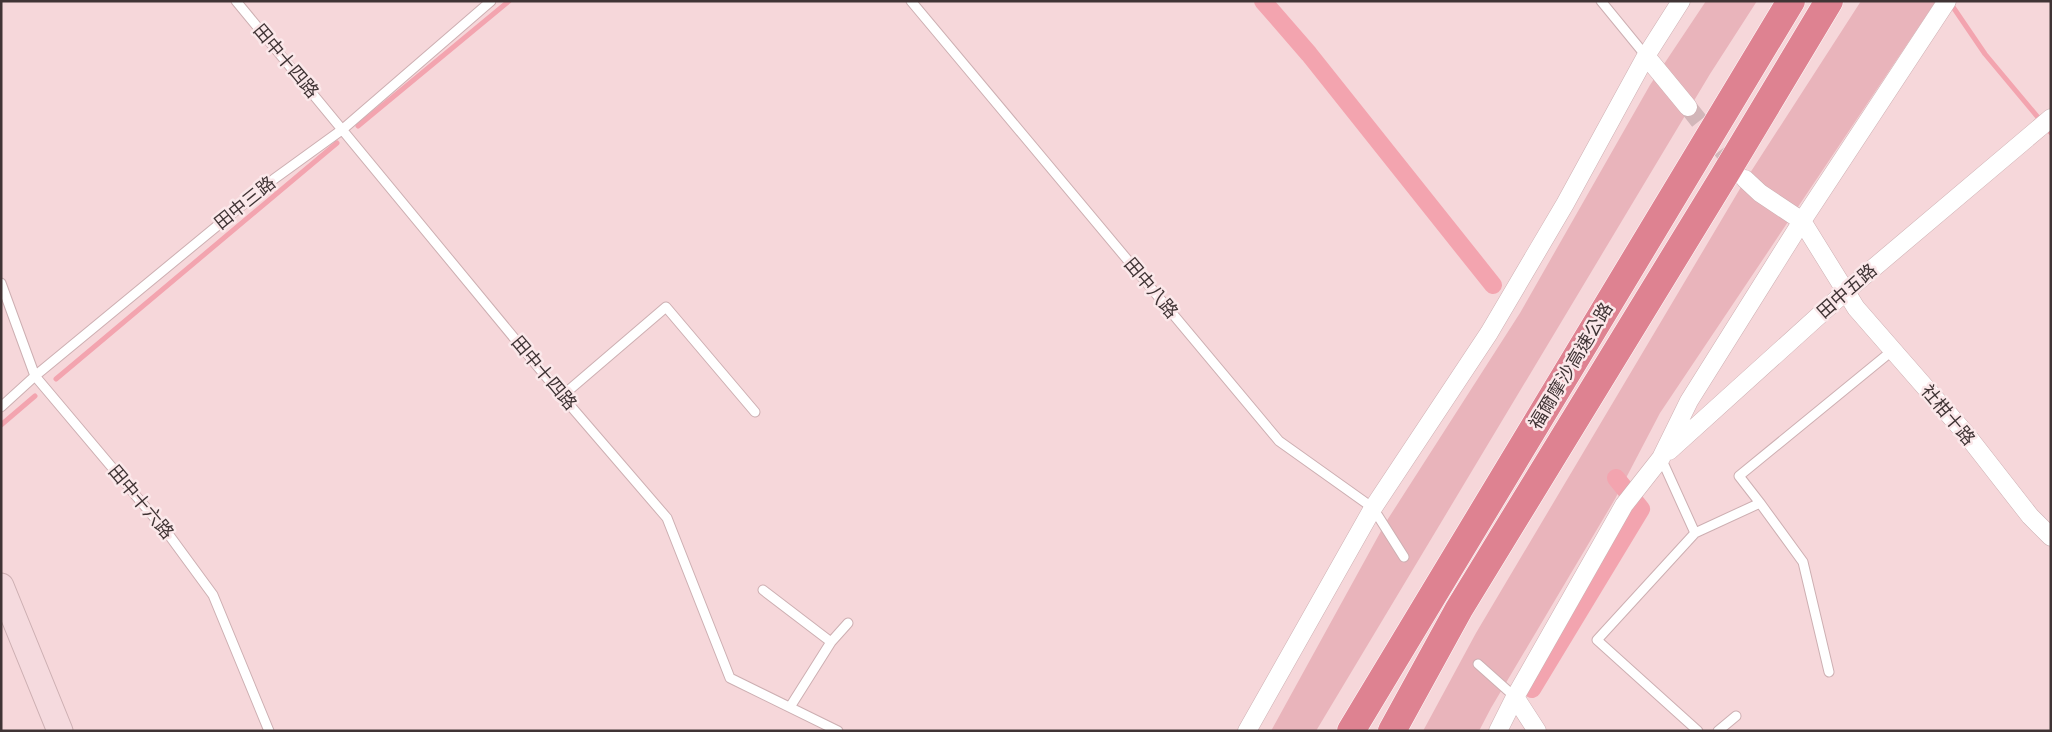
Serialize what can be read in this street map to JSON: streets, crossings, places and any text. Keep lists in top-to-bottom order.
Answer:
{
  "streets": {
    "highway": ["福爾摩沙高速公路"],
    "street": ["田中五路", "社柑十路"],
    "lane": [
      "田中十四路",
      "田中三路",
      "田中八路",
      "田中十六路"
    ]
  },
  "crossings": [
    ["田中十四路", "田中三路"],
    ["田中三路", "田中十六路"],
    ["田中五路", "社柑十路"]
  ]
}
